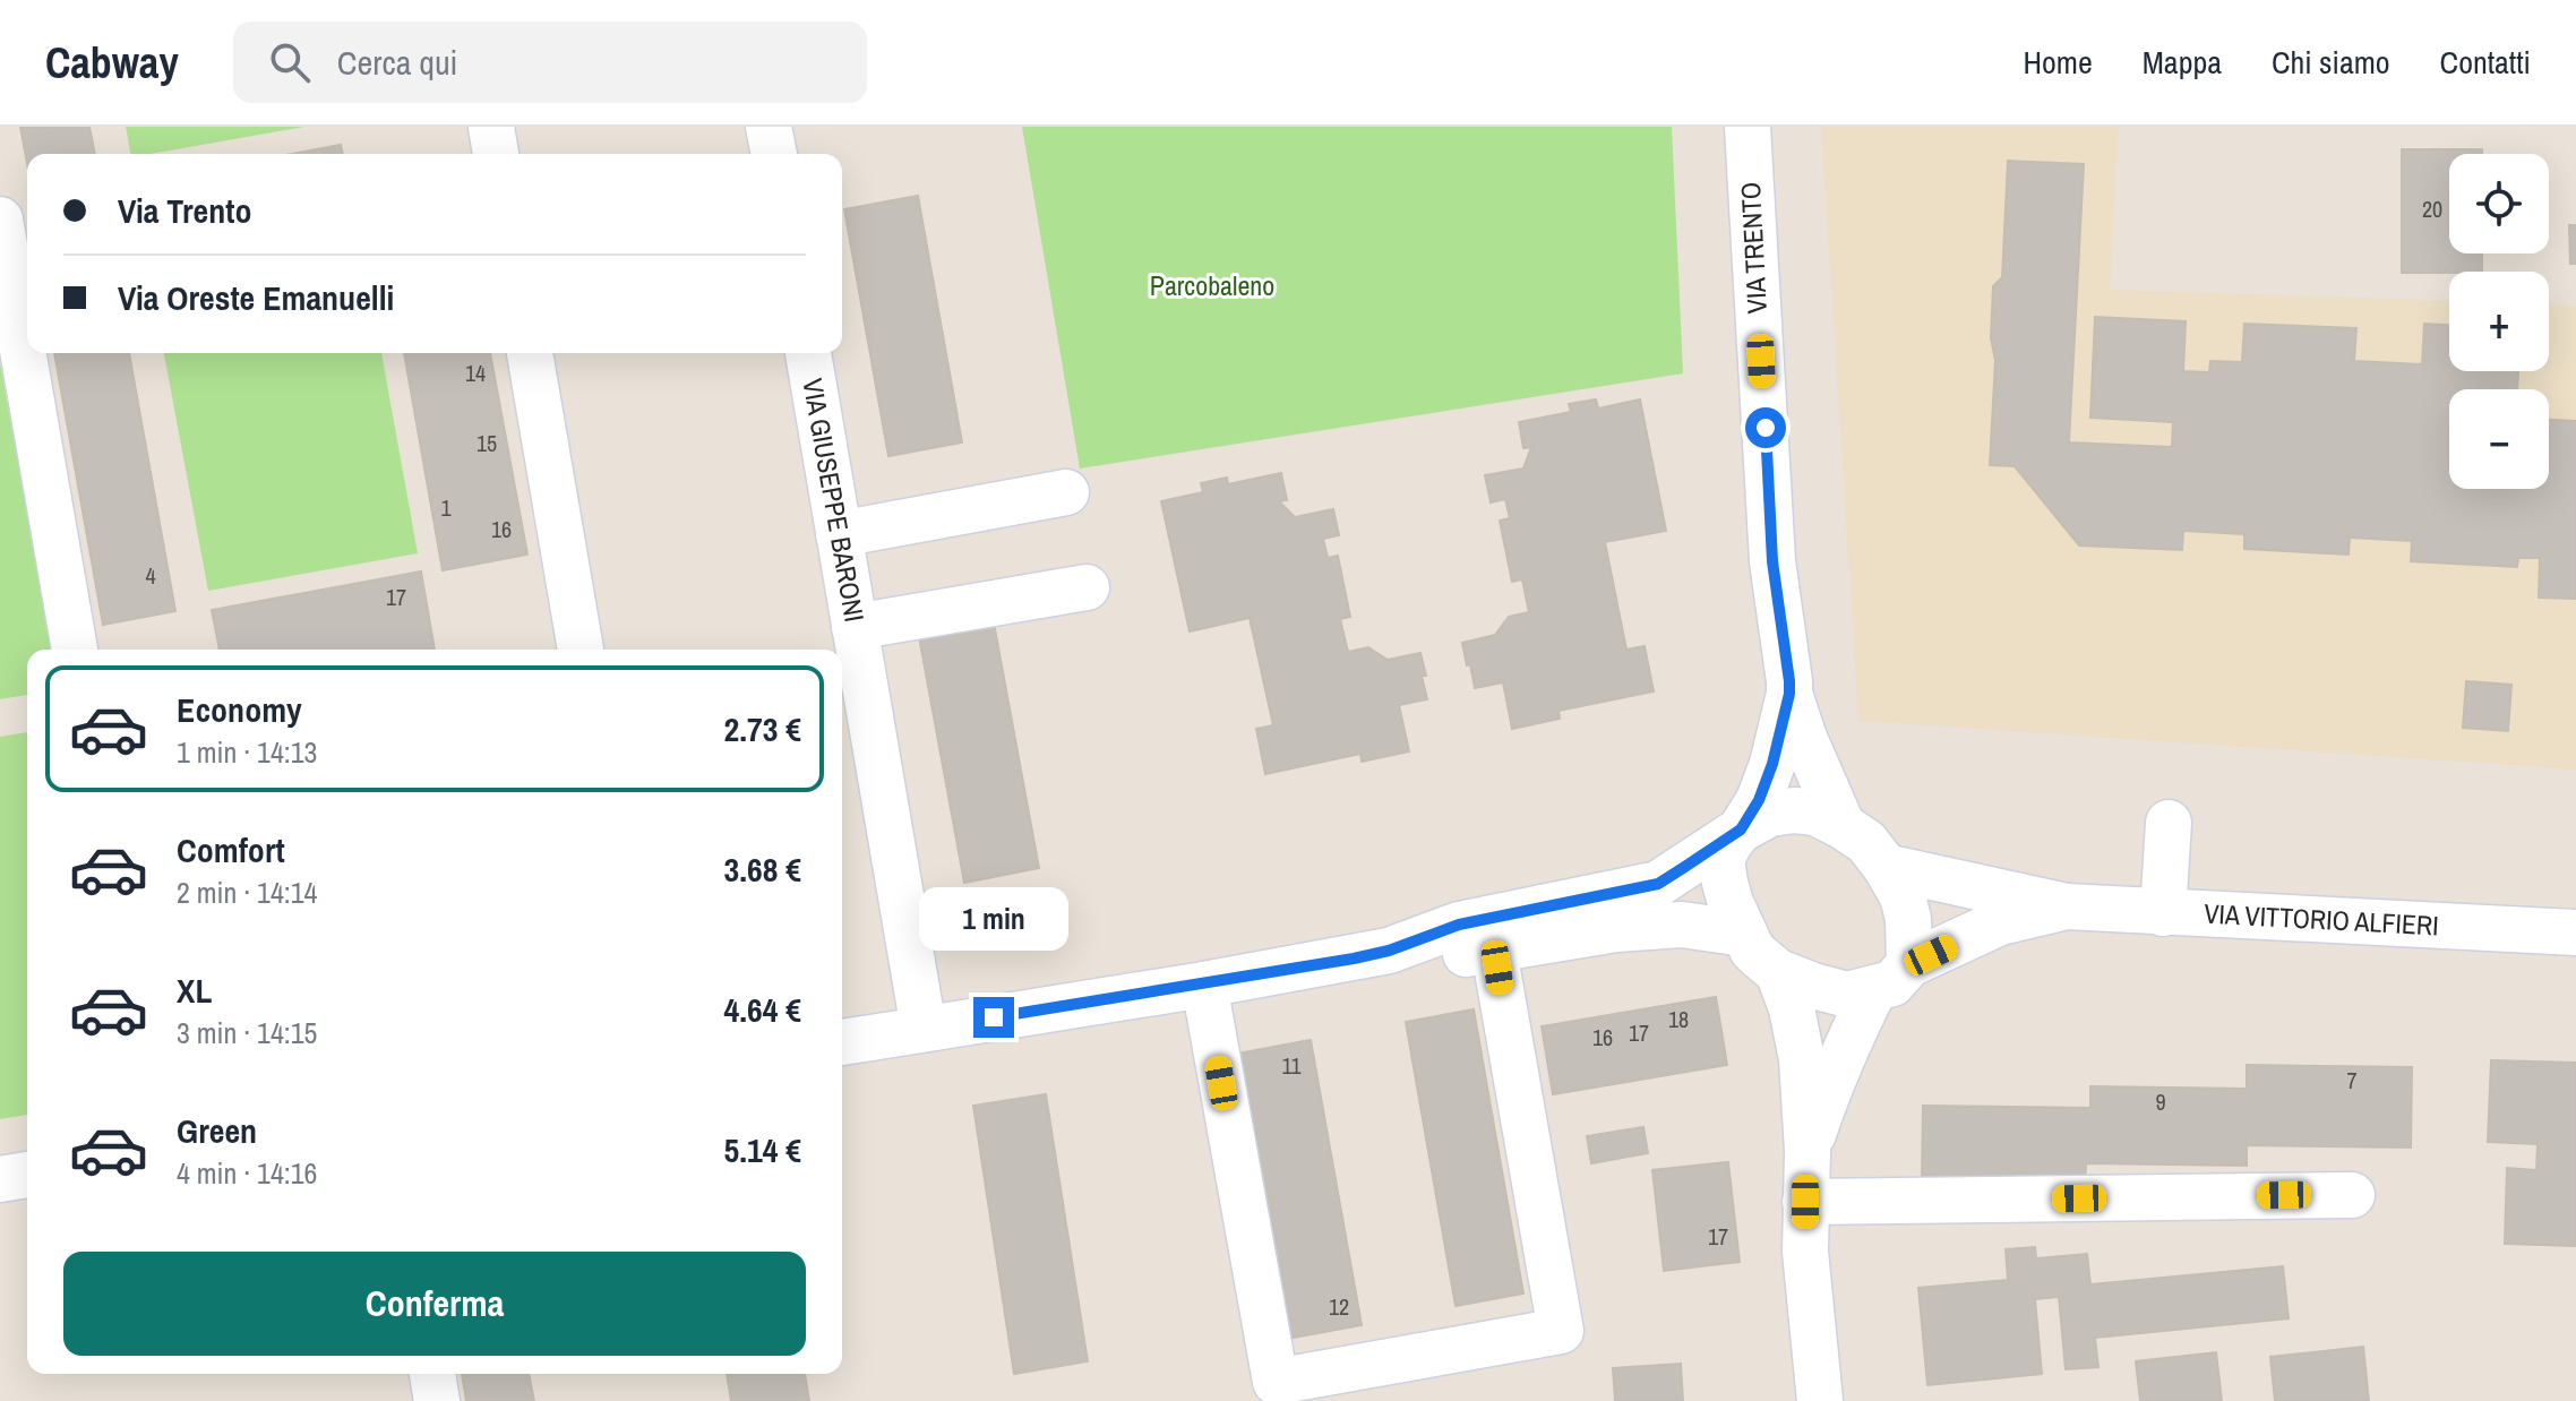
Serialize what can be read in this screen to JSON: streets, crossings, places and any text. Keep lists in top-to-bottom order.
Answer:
{
  "streets": {
    "street": ["VIA TRENTO", "VIA GIUSEPPE BARONI", "VIA VITTORIO ALFIERI"]
  },
  "parks": ["Parcobaleno"],
  "house_numbers": [
    "20",
    "14",
    "15",
    "1",
    "16",
    "4",
    "17",
    "18",
    "17",
    "16",
    "11",
    "7",
    "9",
    "17",
    "12"
  ],
  "page": {
    "header": "Cabway",
    "search": "Cerca qui",
    "nav": [
      "Home",
      "Mappa",
      "Chi siamo",
      "Contatti"
    ],
    "map_buttons": ["+", "−"],
    "banner": ["Via Trento", "Via Oreste Emanuelli"],
    "list": [
      {
        "name": "Economy",
        "note": "1 min · 14:13",
        "value": "2.73 €"
      },
      {
        "name": "Comfort",
        "note": "2 min · 14:14",
        "value": "3.68 €"
      },
      {
        "name": "XL",
        "note": "3 min · 14:15",
        "value": "4.64 €"
      },
      {
        "name": "Green",
        "note": "4 min · 14:16",
        "value": "5.14 €"
      }
    ],
    "bubble": "1 min",
    "buttons": "Conferma"
  }
}
